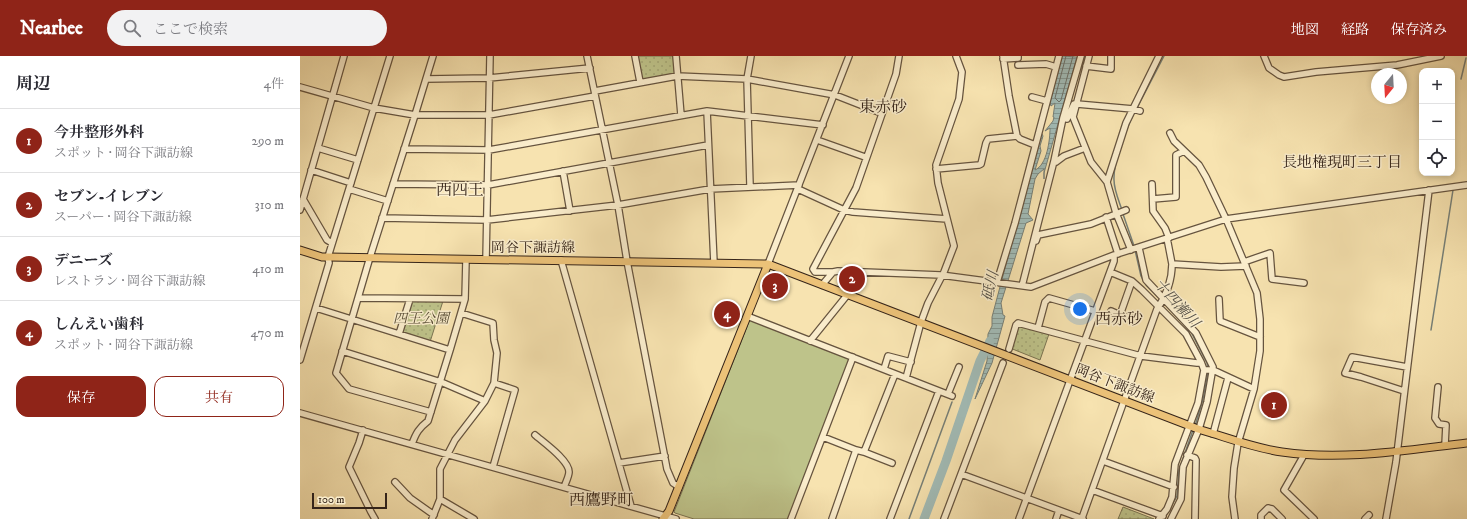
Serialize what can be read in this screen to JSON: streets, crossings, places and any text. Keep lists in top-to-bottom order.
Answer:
{
  "streets": {
    "main road": ["岡谷下諏訪線"]
  },
  "districts": [
    "東赤砂",
    "長地権現町三丁目",
    "西四王",
    "西赤砂",
    "西鷹野町"
  ],
  "water": ["砥川", "十四瀬川"],
  "parks": ["四王公園"],
  "scale_bar": "100 m",
  "north": "bottom",
  "page": {
    "header": "Nearbee",
    "search": "ここで検索",
    "nav": ["地図", "経路", "保存済み"],
    "heading": ["周辺", "4件"],
    "map_buttons": ["+", "−"],
    "list": [
      {
        "mark": "1",
        "name": "今井整形外科",
        "note": "スポット · 岡谷下諏訪線",
        "value": "290 m"
      },
      {
        "mark": "2",
        "name": "セブン-イレブン",
        "note": "スーパー · 岡谷下諏訪線",
        "value": "310 m"
      },
      {
        "mark": "3",
        "name": "デニーズ",
        "note": "レストラン · 岡谷下諏訪線",
        "value": "410 m"
      },
      {
        "mark": "4",
        "name": "しんえい歯科",
        "note": "スポット · 岡谷下諏訪線",
        "value": "470 m"
      }
    ],
    "pins": [
      "2",
      "3",
      "4",
      "1"
    ],
    "buttons": ["保存", "共有"],
    "scale": "100 m"
  }
}
